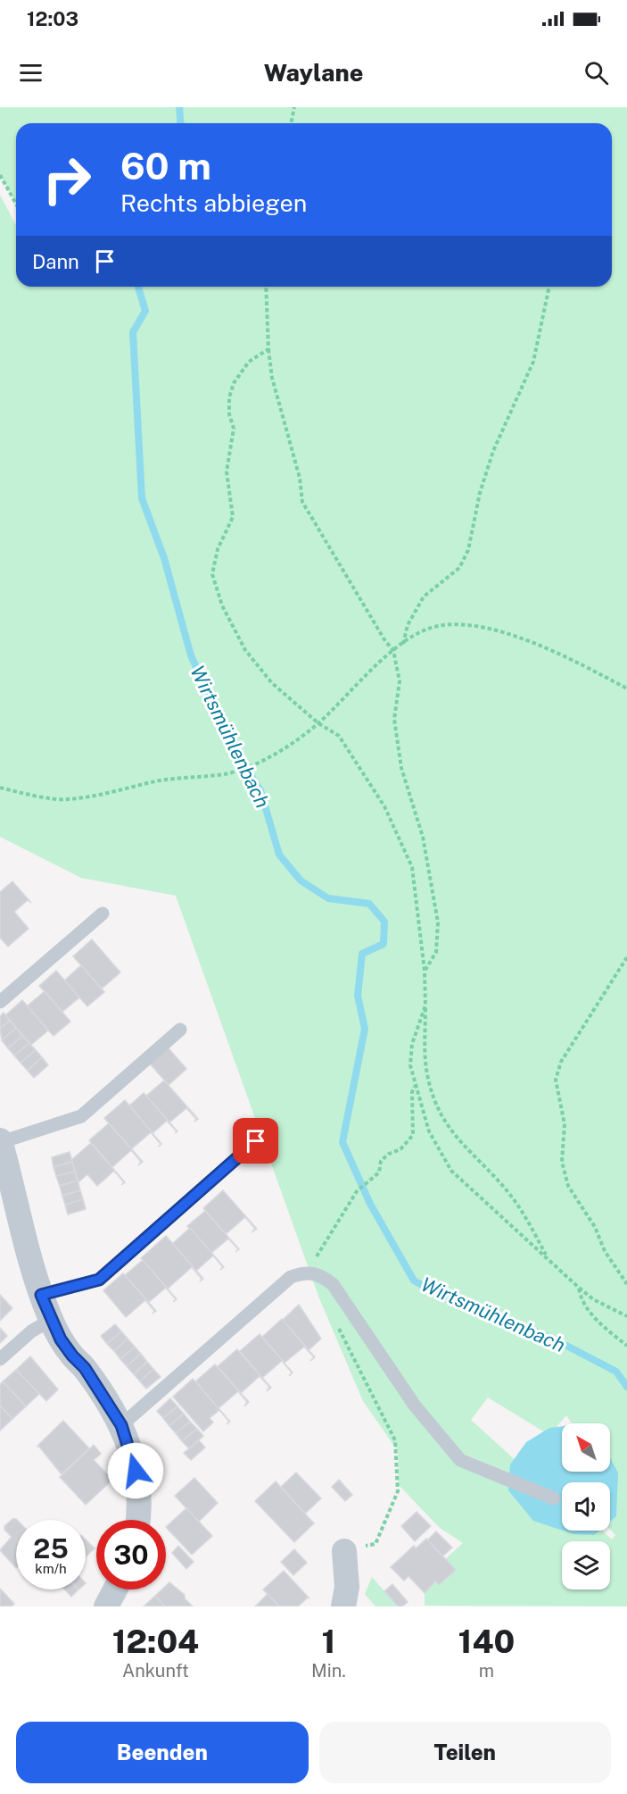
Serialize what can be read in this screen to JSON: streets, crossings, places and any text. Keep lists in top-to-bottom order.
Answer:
{
  "water": ["Wirtsmühlenbach"],
  "north": "top left",
  "page": {
    "status": "12:03",
    "header": "Waylane",
    "turn": ["60 m", "Rechts abbiegen"],
    "then": "Dann",
    "speed": "25 km/h",
    "limit": "30",
    "eta": [
      "12:04",
      "Ankunft",
      "1",
      "Min.",
      "140",
      "m"
    ],
    "buttons": ["Beenden", "Teilen"]
  }
}
